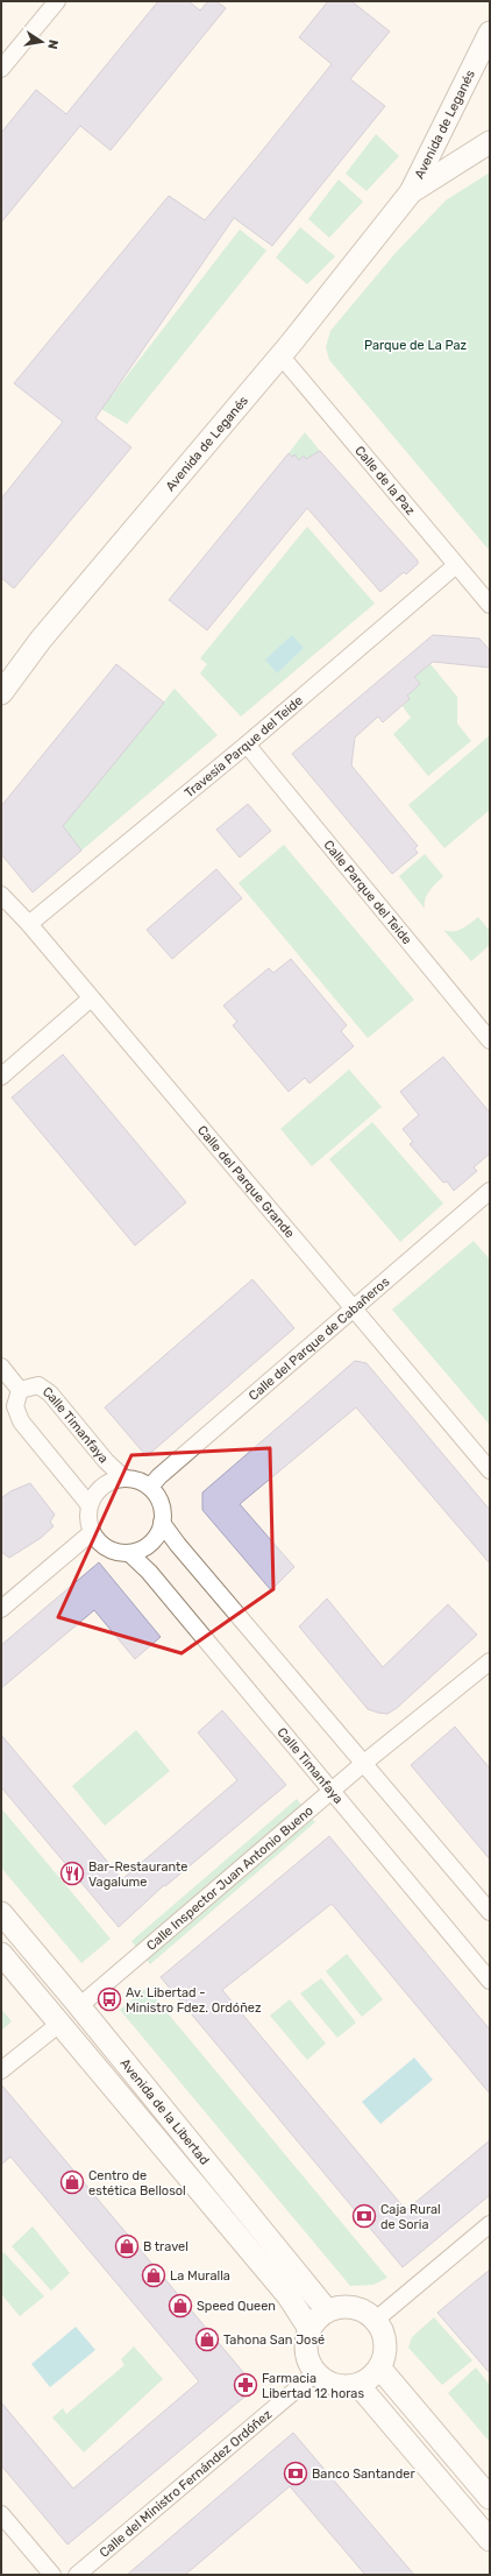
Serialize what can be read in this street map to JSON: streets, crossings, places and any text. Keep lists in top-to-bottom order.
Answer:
{
  "streets": {
    "street": [
      "Avenida de Leganés",
      "Calle de la Paz",
      "Travesía Parque del Teide",
      "Calle Parque del Teide",
      "Calle del Parque Grande",
      "Calle del Parque de Cabañeros",
      "Calle Timanfaya",
      "Calle Inspector Juan Antonio Bueno",
      "Avenida de la Libertad",
      "Calle del Ministro Fernández Ordóñez"
    ]
  },
  "crossings": [
    ["Avenida de Leganés", "Calle de la Paz"],
    ["Calle de la Paz", "Travesía Parque del Teide"],
    ["Travesía Parque del Teide", "Calle Parque del Teide"],
    ["Travesía Parque del Teide", "Calle del Parque Grande"],
    ["Calle del Parque Grande", "Calle del Parque de Cabañeros"],
    ["Calle del Parque de Cabañeros", "Calle Timanfaya"],
    ["Calle Timanfaya", "Calle Inspector Juan Antonio Bueno"],
    ["Calle Inspector Juan Antonio Bueno", "Avenida de la Libertad"],
    ["Avenida de la Libertad", "Calle del Ministro Fernández Ordóñez"]
  ],
  "parks": ["Parque de La Paz"],
  "places": {
    "restaurant": ["Bar-Restaurante Vagalume"],
    "bus stop": ["Av. Libertad - Ministro Fdez. Ordóñez"],
    "shop": [
      "Centro de estética Bellosol",
      "B travel",
      "La Muralla",
      "Speed Queen",
      "Tahona San José"
    ],
    "bank": ["Caja Rural de Soria", "Banco Santander"],
    "pharmacy": ["Farmacia Libertad 12 horas"]
  },
  "north": "right"
}
